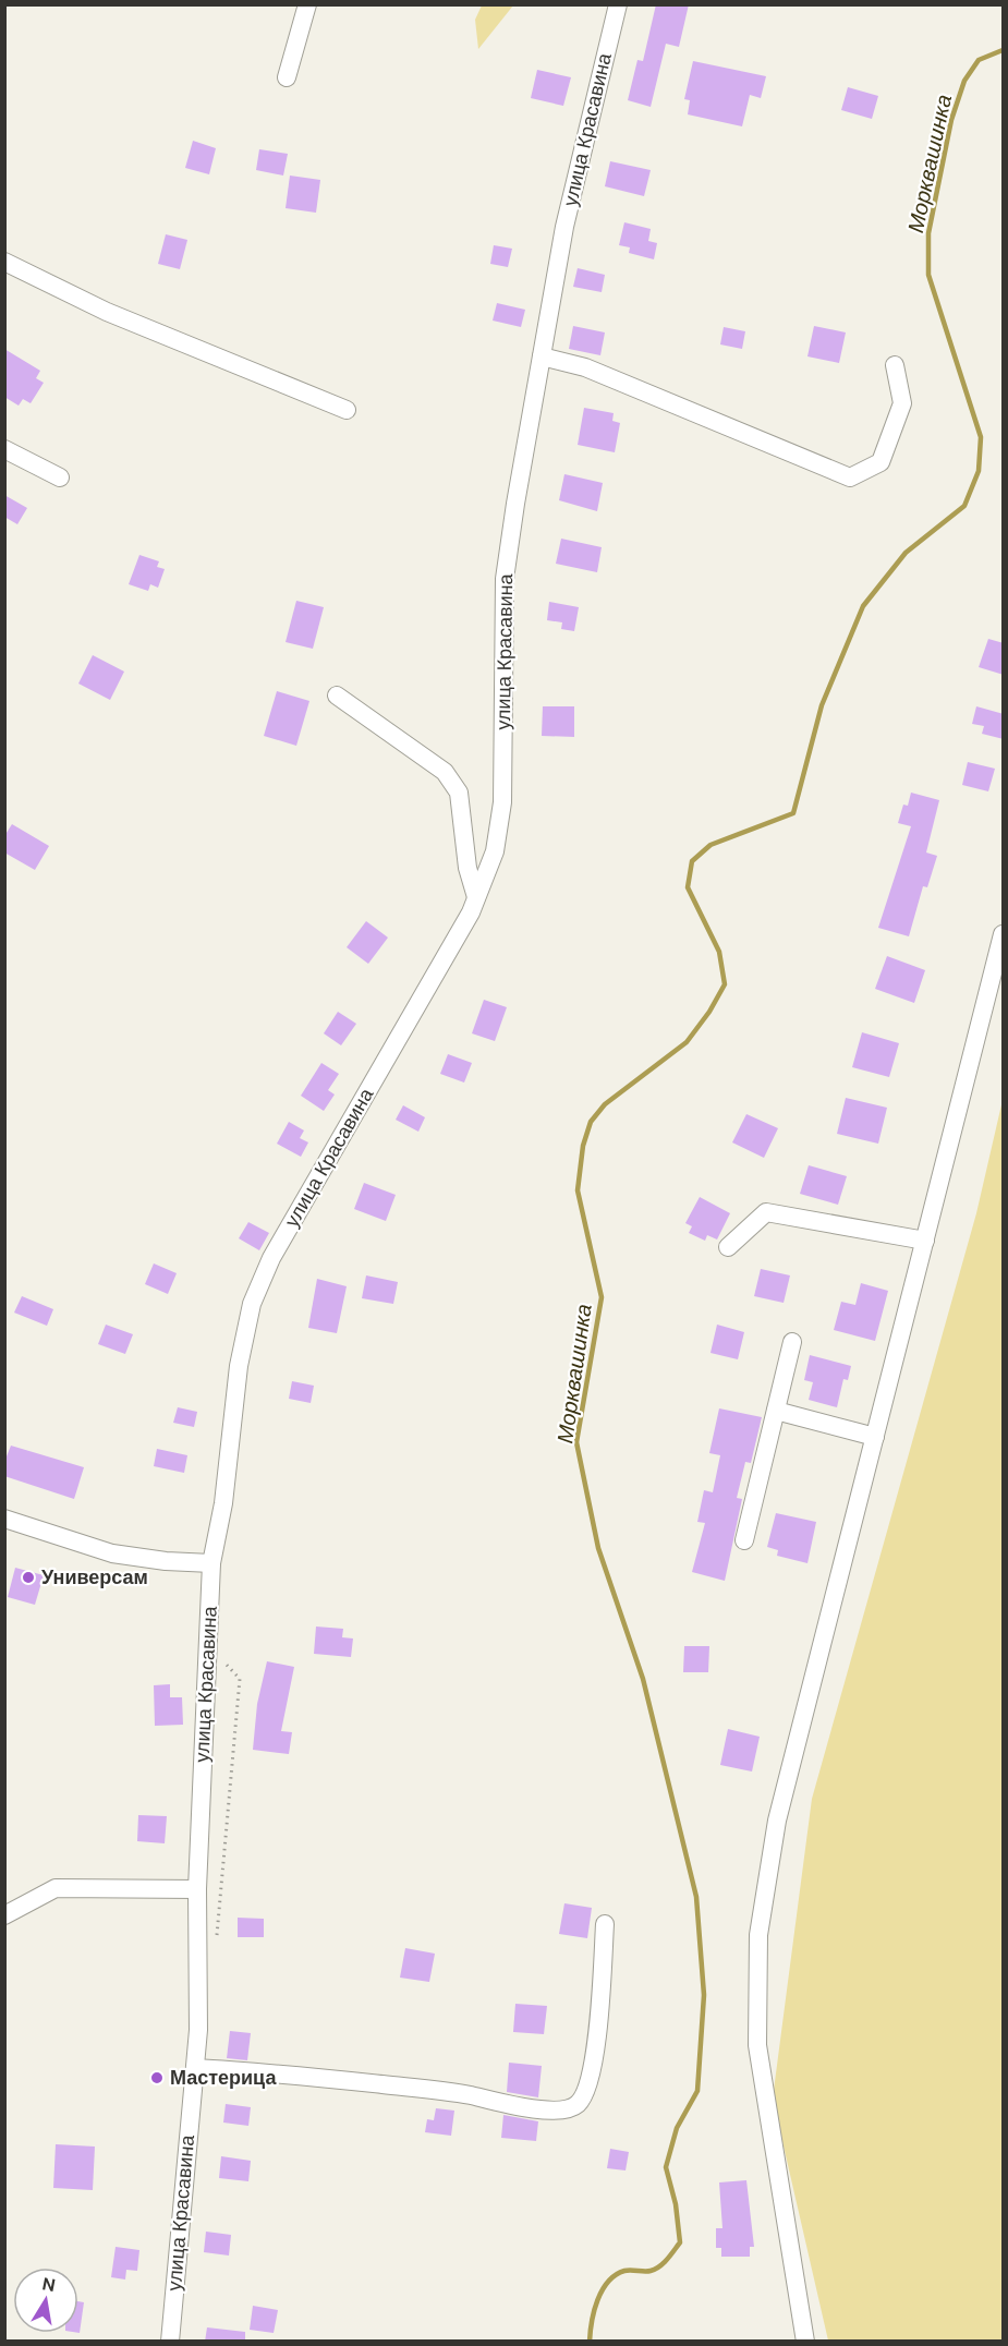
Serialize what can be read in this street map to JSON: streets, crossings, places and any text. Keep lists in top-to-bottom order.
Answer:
{
  "streets": {
    "street": ["улица Красавина"]
  },
  "water": ["Морквашинка"],
  "places": ["Универсам", "Мастерица"],
  "north": "top"
}
